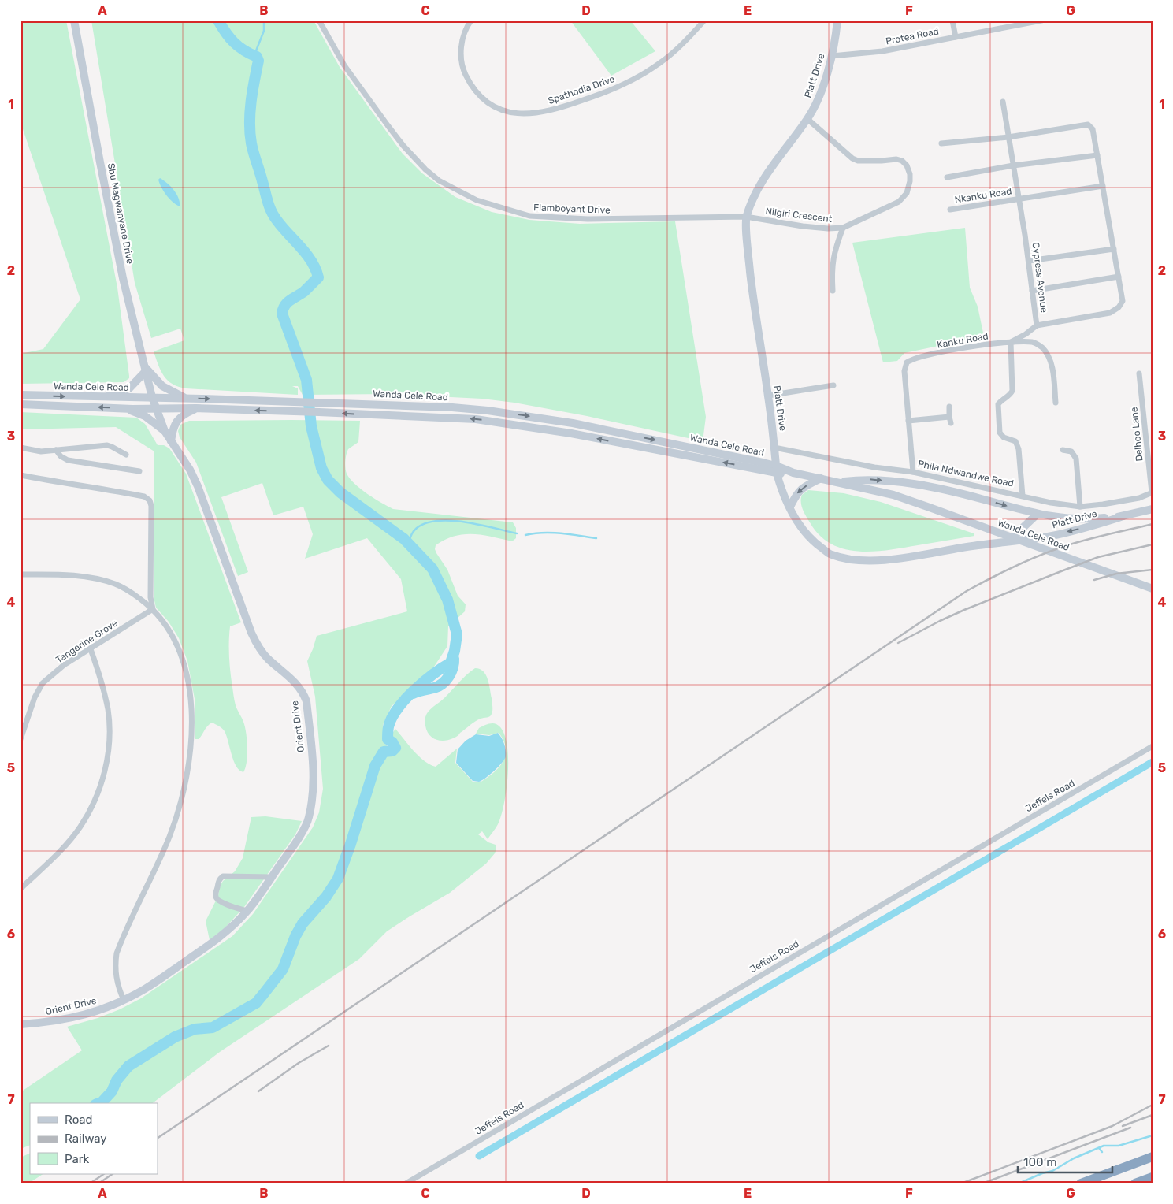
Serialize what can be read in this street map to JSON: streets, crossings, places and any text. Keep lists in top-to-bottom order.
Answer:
{
  "streets": {
    "street": [
      "Protea Road",
      "Platt Drive",
      "Spathodia Drive",
      "Nkanku Road",
      "Flamboyant Drive",
      "Sbu Magwanyane Drive",
      "Nilgiri Crescent",
      "Cypress Avenue",
      "Kanku Road",
      "Wanda Cele Road",
      "Delhoo Lane",
      "Phila Ndwandwe Road",
      "Tangerine Grove",
      "Orient Drive",
      "Jeffels Road"
    ]
  },
  "crossings": [
    ["Protea Road", "Platt Drive"],
    ["Platt Drive", "Flamboyant Drive"],
    ["Platt Drive", "Nilgiri Crescent"],
    ["Platt Drive", "Wanda Cele Road"],
    ["Platt Drive", "Phila Ndwandwe Road"],
    ["Nkanku Road", "Cypress Avenue"],
    ["Flamboyant Drive", "Nilgiri Crescent"],
    ["Sbu Magwanyane Drive", "Wanda Cele Road"],
    ["Sbu Magwanyane Drive", "Orient Drive"],
    ["Cypress Avenue", "Kanku Road"],
    ["Wanda Cele Road", "Phila Ndwandwe Road"],
    ["Wanda Cele Road", "Orient Drive"],
    ["Delhoo Lane", "Phila Ndwandwe Road"]
  ],
  "legend": ["Road", "Railway", "Park"],
  "scale_bar": "100 m",
  "grid": {
    "columns": [
      "A",
      "B",
      "C",
      "D",
      "E",
      "F",
      "G"
    ],
    "rows": [
      "1",
      "2",
      "3",
      "4",
      "5",
      "6",
      "7"
    ]
  }
}
